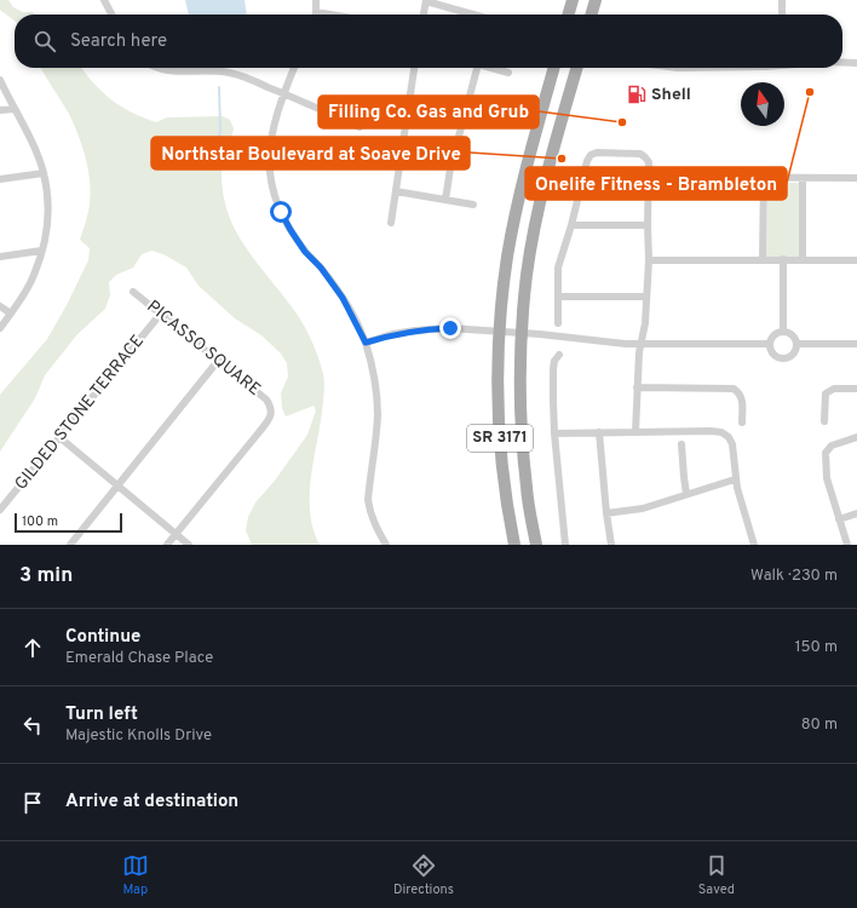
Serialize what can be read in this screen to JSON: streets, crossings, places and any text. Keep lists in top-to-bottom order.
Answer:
{
  "streets": {
    "main road": ["SR 3171"],
    "street": ["PICASSO SQUARE", "GILDED STONE TERRACE"]
  },
  "crossings": [
    ["PICASSO SQUARE", "GILDED STONE TERRACE"]
  ],
  "places": {
    "other": ["Onelife Fitness - Brambleton", "Filling Co. Gas and Grub", "Northstar Boulevard at Soave Drive"],
    "fuel station": ["Shell"]
  },
  "scale_bar": "100 m",
  "north": "top",
  "page": {
    "search": "Search here",
    "scale": "100 m",
    "heading": ["3 min", "Walk · 230 m"],
    "list": [
      ["Continue", "Emerald Chase Place", "150 m"],
      ["Turn left", "Majestic Knolls Drive", "80 m"],
      "Arrive at destination"
    ],
    "nav": ["Map", "Directions", "Saved"]
  }
}
